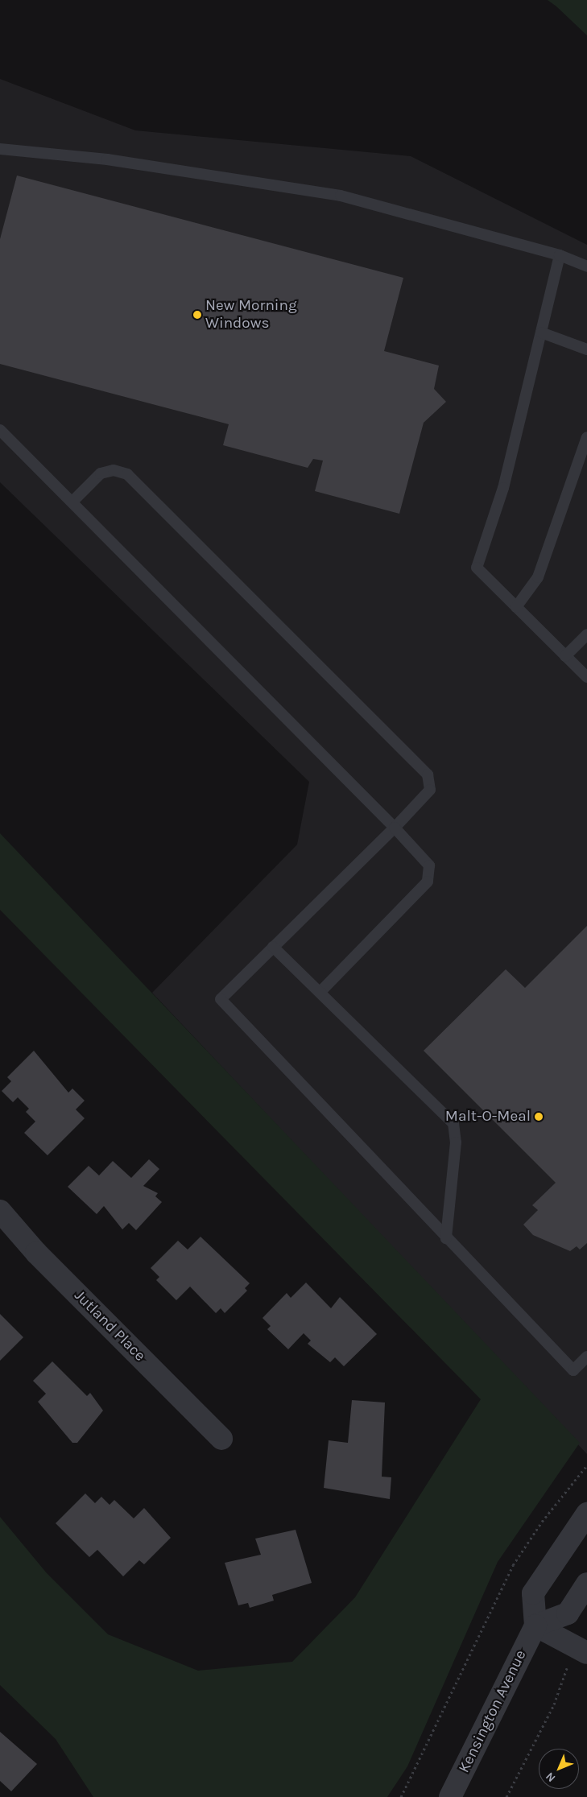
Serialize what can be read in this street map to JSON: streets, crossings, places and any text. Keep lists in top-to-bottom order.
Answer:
{
  "streets": {
    "street": ["Jutland Place", "Kensington Avenue"]
  },
  "places": ["New Morning Windows", "Malt-O-Meal"],
  "north": "bottom left"
}
